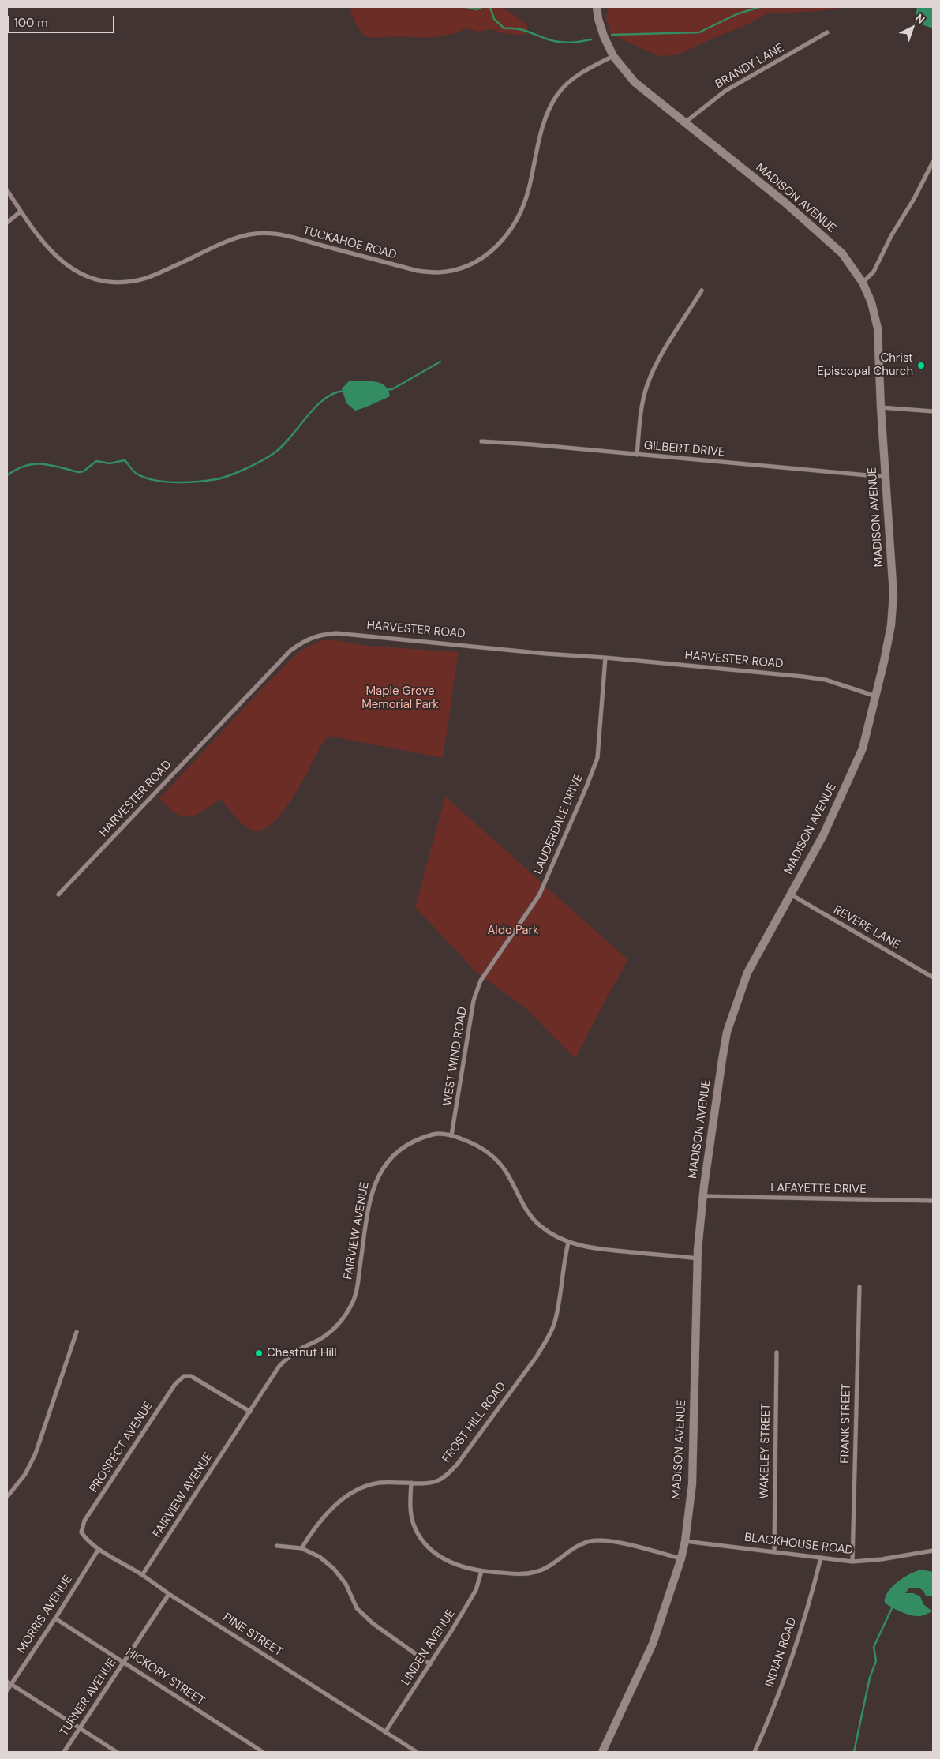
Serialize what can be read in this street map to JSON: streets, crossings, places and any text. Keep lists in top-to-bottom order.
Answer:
{
  "streets": {
    "street": [
      "BRANDY LANE",
      "MADISON AVENUE",
      "TUCKAHOE ROAD",
      "GILBERT DRIVE",
      "HARVESTER ROAD",
      "LAUDERDALE DRIVE",
      "REVERE LANE",
      "WEST WIND ROAD",
      "LAFAYETTE DRIVE",
      "FAIRVIEW AVENUE",
      "FROST HILL ROAD",
      "FRANK STREET",
      "PROSPECT AVENUE",
      "WAKELEY STREET",
      "BLACKHOUSE ROAD",
      "MORRIS AVENUE",
      "PINE STREET",
      "LINDEN AVENUE",
      "INDIAN ROAD",
      "HICKORY STREET",
      "TURNER AVENUE"
    ]
  },
  "crossings": [
    ["BRANDY LANE", "MADISON AVENUE"],
    ["MADISON AVENUE", "TUCKAHOE ROAD"],
    ["MADISON AVENUE", "GILBERT DRIVE"],
    ["MADISON AVENUE", "HARVESTER ROAD"],
    ["MADISON AVENUE", "REVERE LANE"],
    ["MADISON AVENUE", "LAFAYETTE DRIVE"],
    ["MADISON AVENUE", "FAIRVIEW AVENUE"],
    ["MADISON AVENUE", "BLACKHOUSE ROAD"],
    ["HARVESTER ROAD", "LAUDERDALE DRIVE"],
    ["LAUDERDALE DRIVE", "WEST WIND ROAD"],
    ["WEST WIND ROAD", "FAIRVIEW AVENUE"],
    ["FAIRVIEW AVENUE", "FROST HILL ROAD"],
    ["FAIRVIEW AVENUE", "PROSPECT AVENUE"],
    ["FAIRVIEW AVENUE", "PINE STREET"],
    ["FRANK STREET", "BLACKHOUSE ROAD"],
    ["PROSPECT AVENUE", "PINE STREET"],
    ["WAKELEY STREET", "BLACKHOUSE ROAD"],
    ["BLACKHOUSE ROAD", "INDIAN ROAD"],
    ["MORRIS AVENUE", "PINE STREET"],
    ["MORRIS AVENUE", "HICKORY STREET"],
    ["PINE STREET", "LINDEN AVENUE"],
    ["PINE STREET", "TURNER AVENUE"],
    ["HICKORY STREET", "TURNER AVENUE"]
  ],
  "parks": ["Maple Grove Memorial Park", "Aldo Park"],
  "places": ["Christ Episcopal Church", "Chestnut Hill"],
  "scale_bar": "100 m",
  "north": "top right"
}
